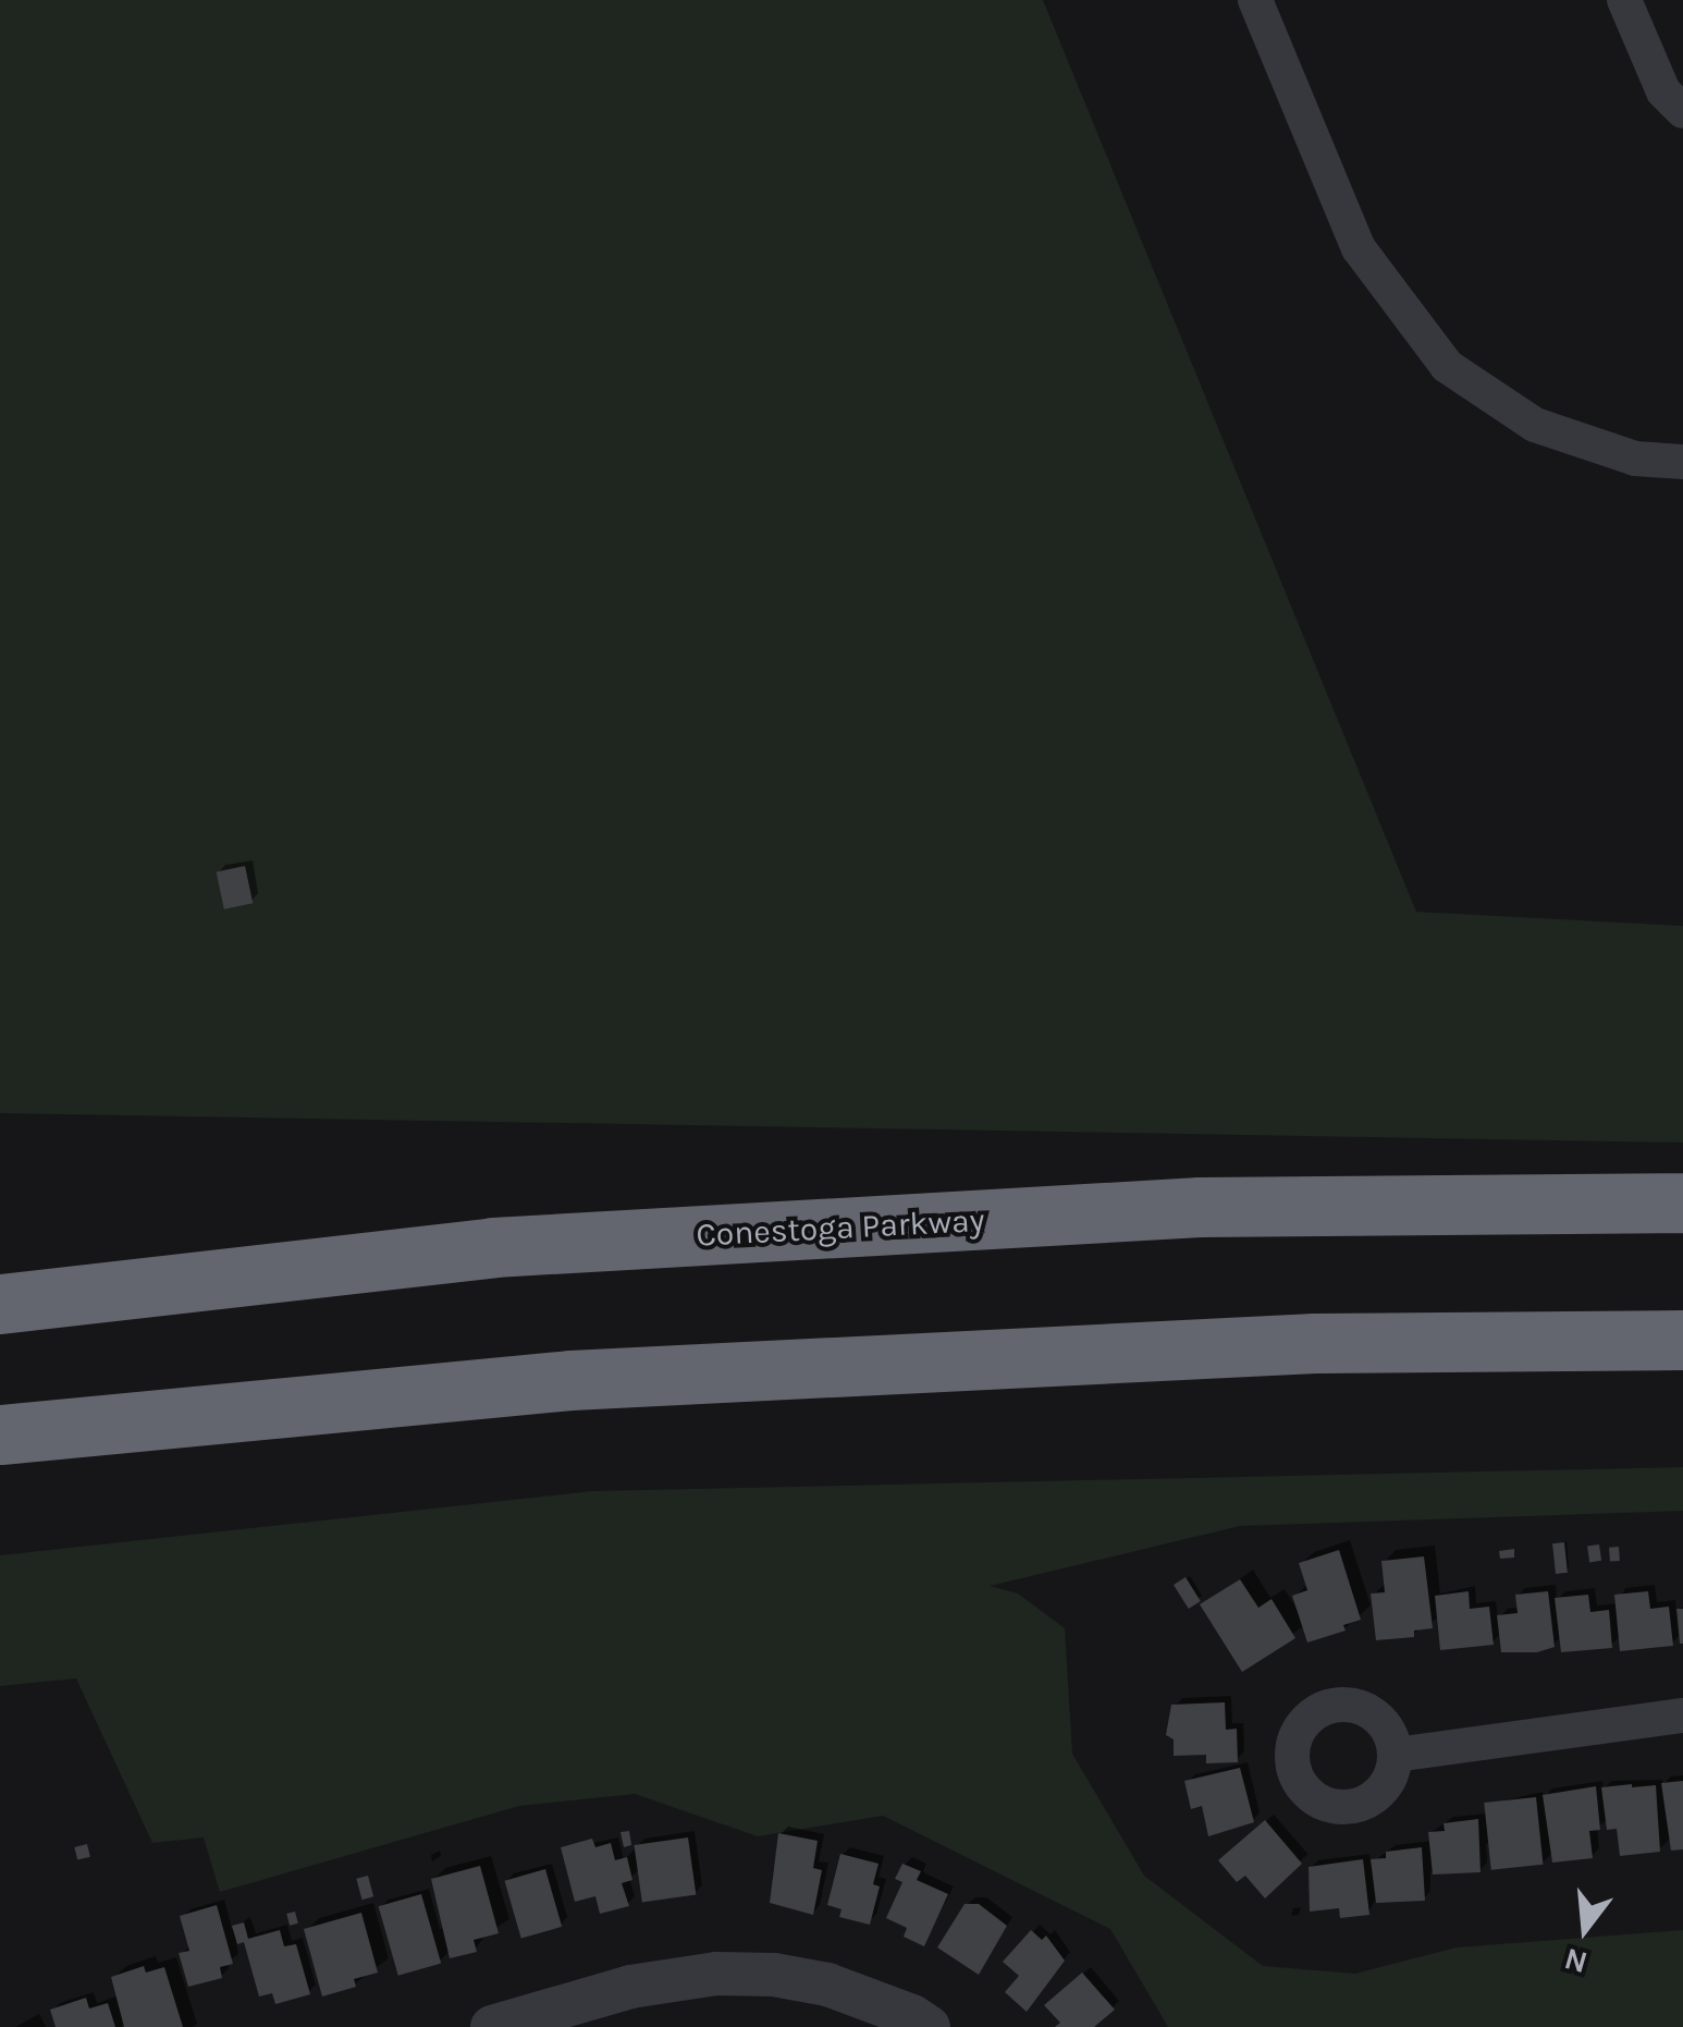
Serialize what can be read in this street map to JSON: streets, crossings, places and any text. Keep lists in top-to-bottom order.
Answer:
{
  "streets": {
    "highway": ["Conestoga Parkway"]
  },
  "north": "bottom"
}
